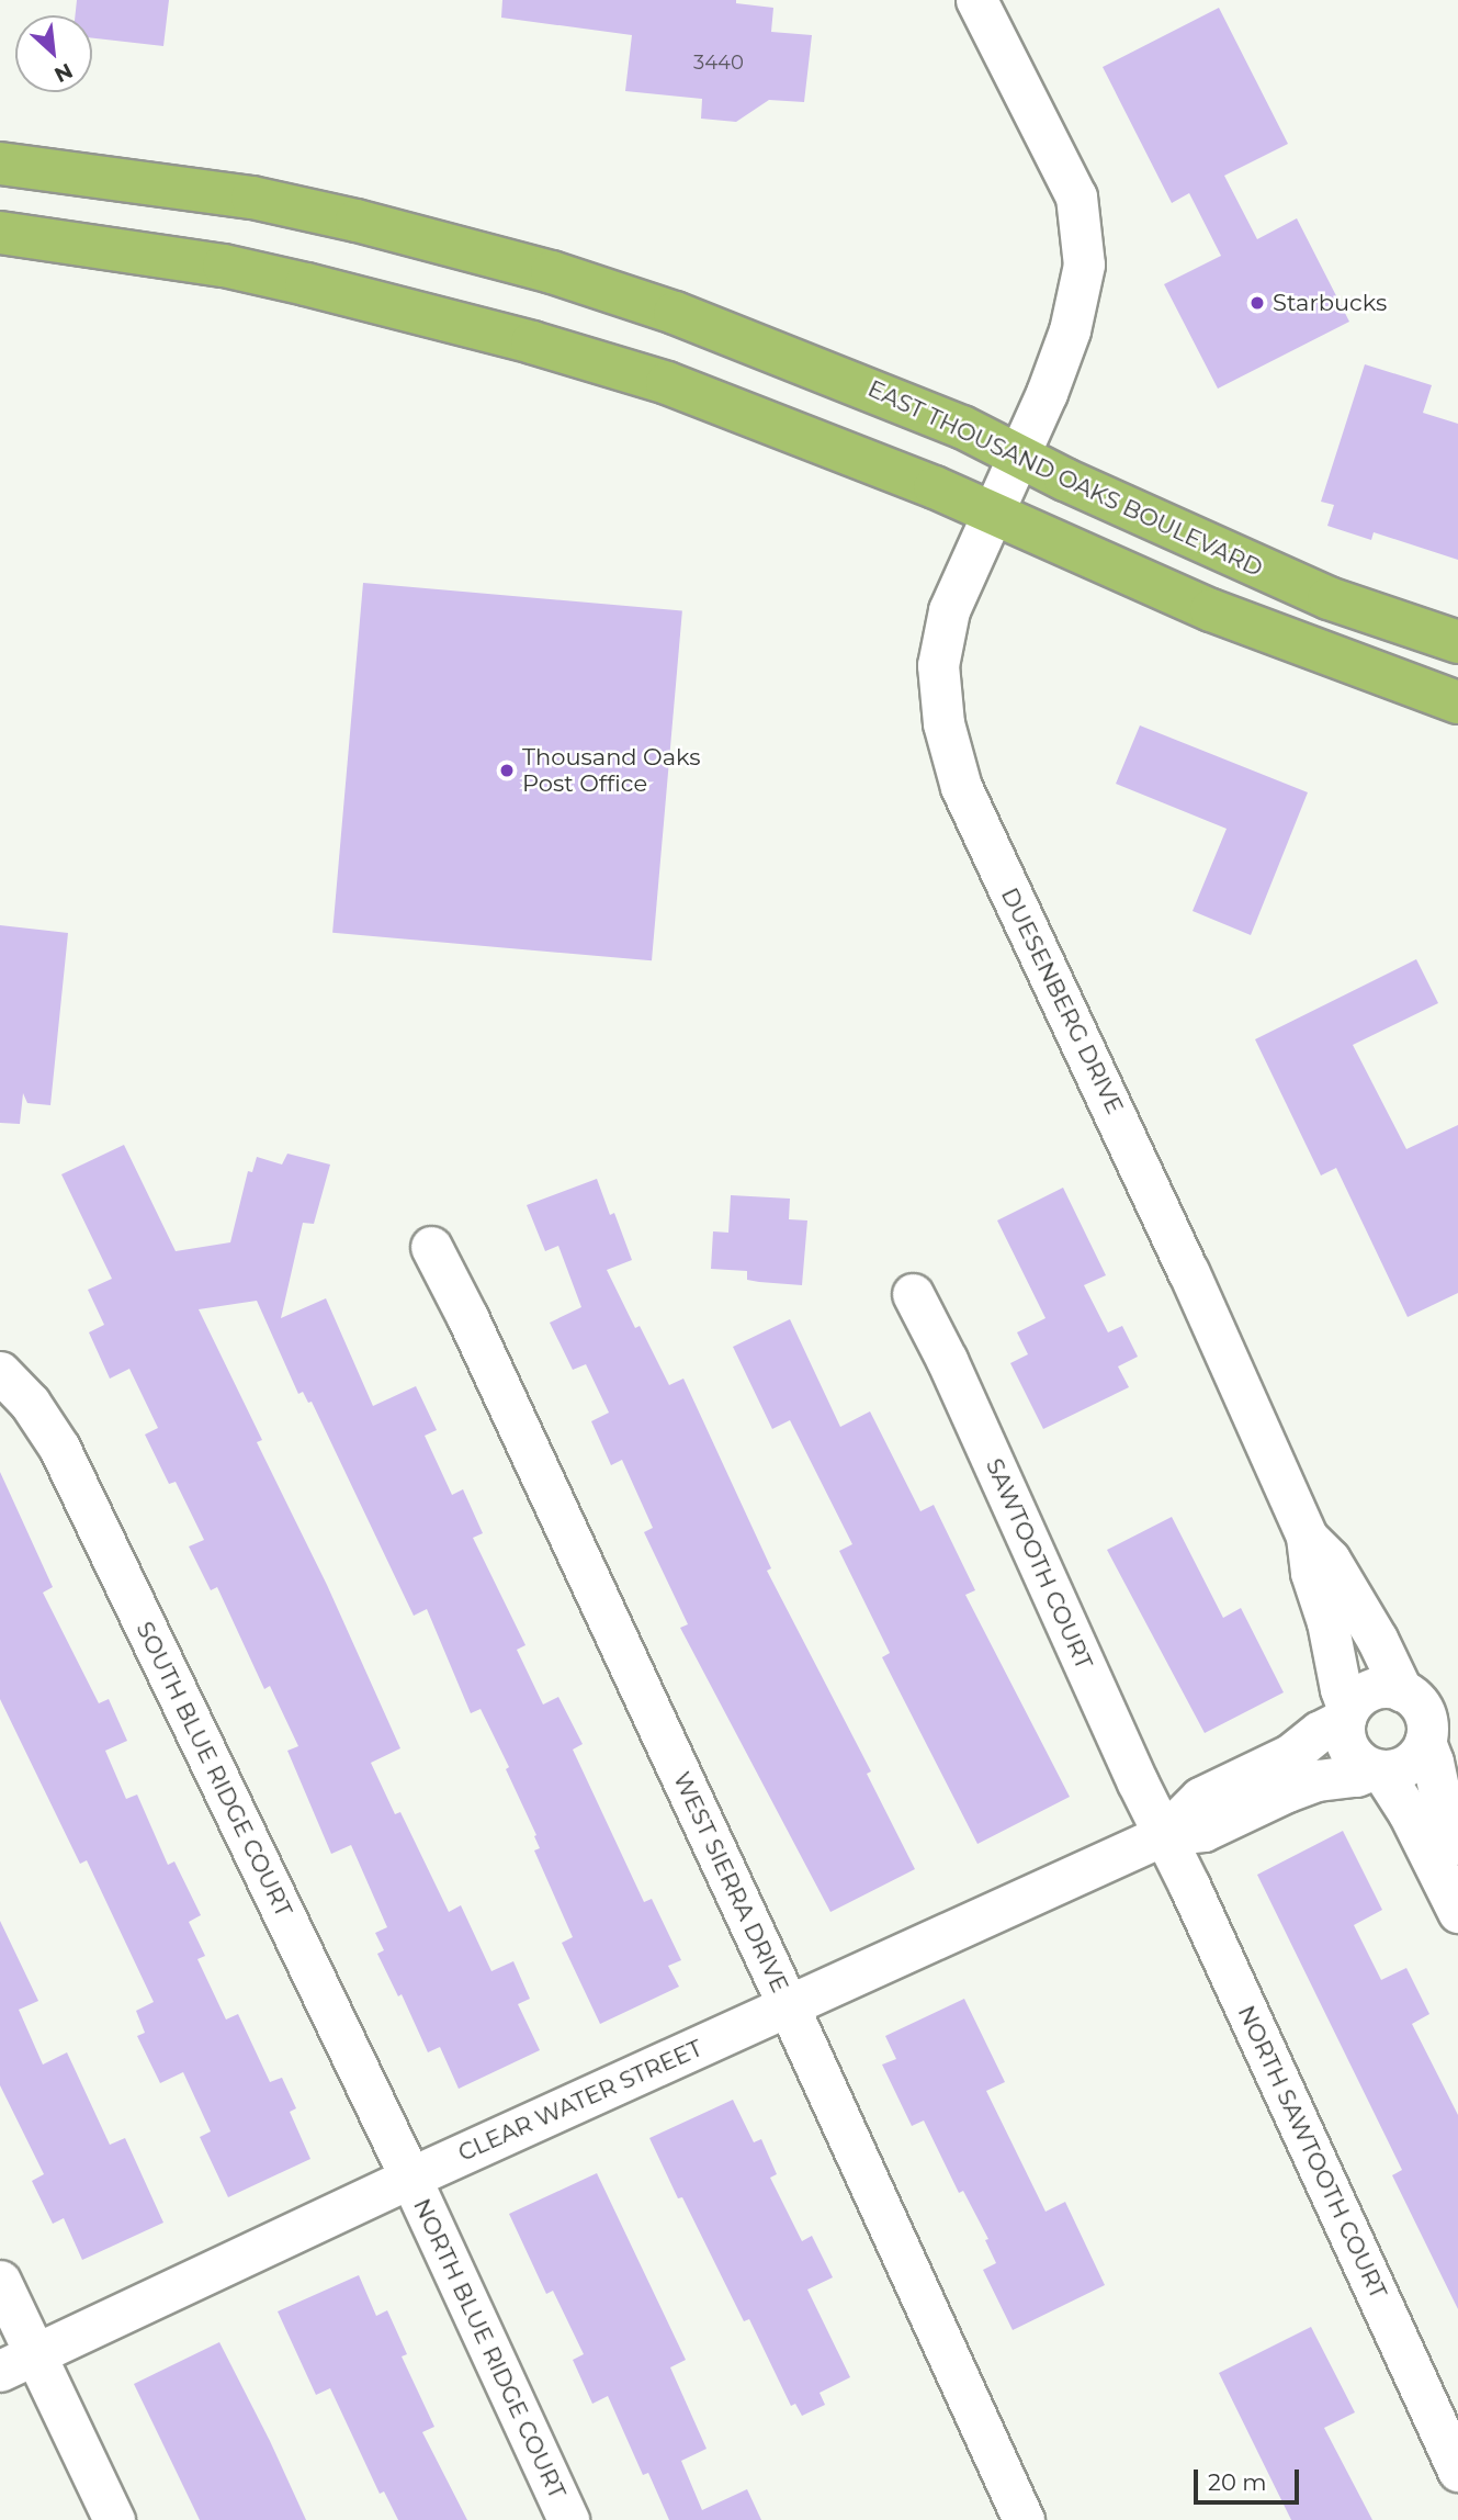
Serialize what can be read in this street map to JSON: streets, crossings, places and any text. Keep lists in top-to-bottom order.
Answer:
{
  "streets": {
    "main road": ["EAST THOUSAND OAKS BOULEVARD"],
    "street": [
      "DUESENBERG DRIVE",
      "SAWTOOTH COURT",
      "SOUTH BLUE RIDGE COURT",
      "WEST SIERRA DRIVE",
      "CLEAR WATER STREET",
      "NORTH SAWTOOTH COURT",
      "NORTH BLUE RIDGE COURT"
    ]
  },
  "crossings": [
    ["EAST THOUSAND OAKS BOULEVARD", "DUESENBERG DRIVE"],
    ["DUESENBERG DRIVE", "CLEAR WATER STREET"],
    ["SAWTOOTH COURT", "CLEAR WATER STREET"],
    ["SAWTOOTH COURT", "NORTH SAWTOOTH COURT"],
    ["SOUTH BLUE RIDGE COURT", "CLEAR WATER STREET"],
    ["SOUTH BLUE RIDGE COURT", "NORTH BLUE RIDGE COURT"],
    ["WEST SIERRA DRIVE", "CLEAR WATER STREET"],
    ["CLEAR WATER STREET", "NORTH SAWTOOTH COURT"],
    ["CLEAR WATER STREET", "NORTH BLUE RIDGE COURT"]
  ],
  "places": ["Starbucks", "Thousand Oaks Post Office"],
  "house_numbers": ["3440"],
  "scale_bar": "20 m",
  "north": "bottom right"
}
